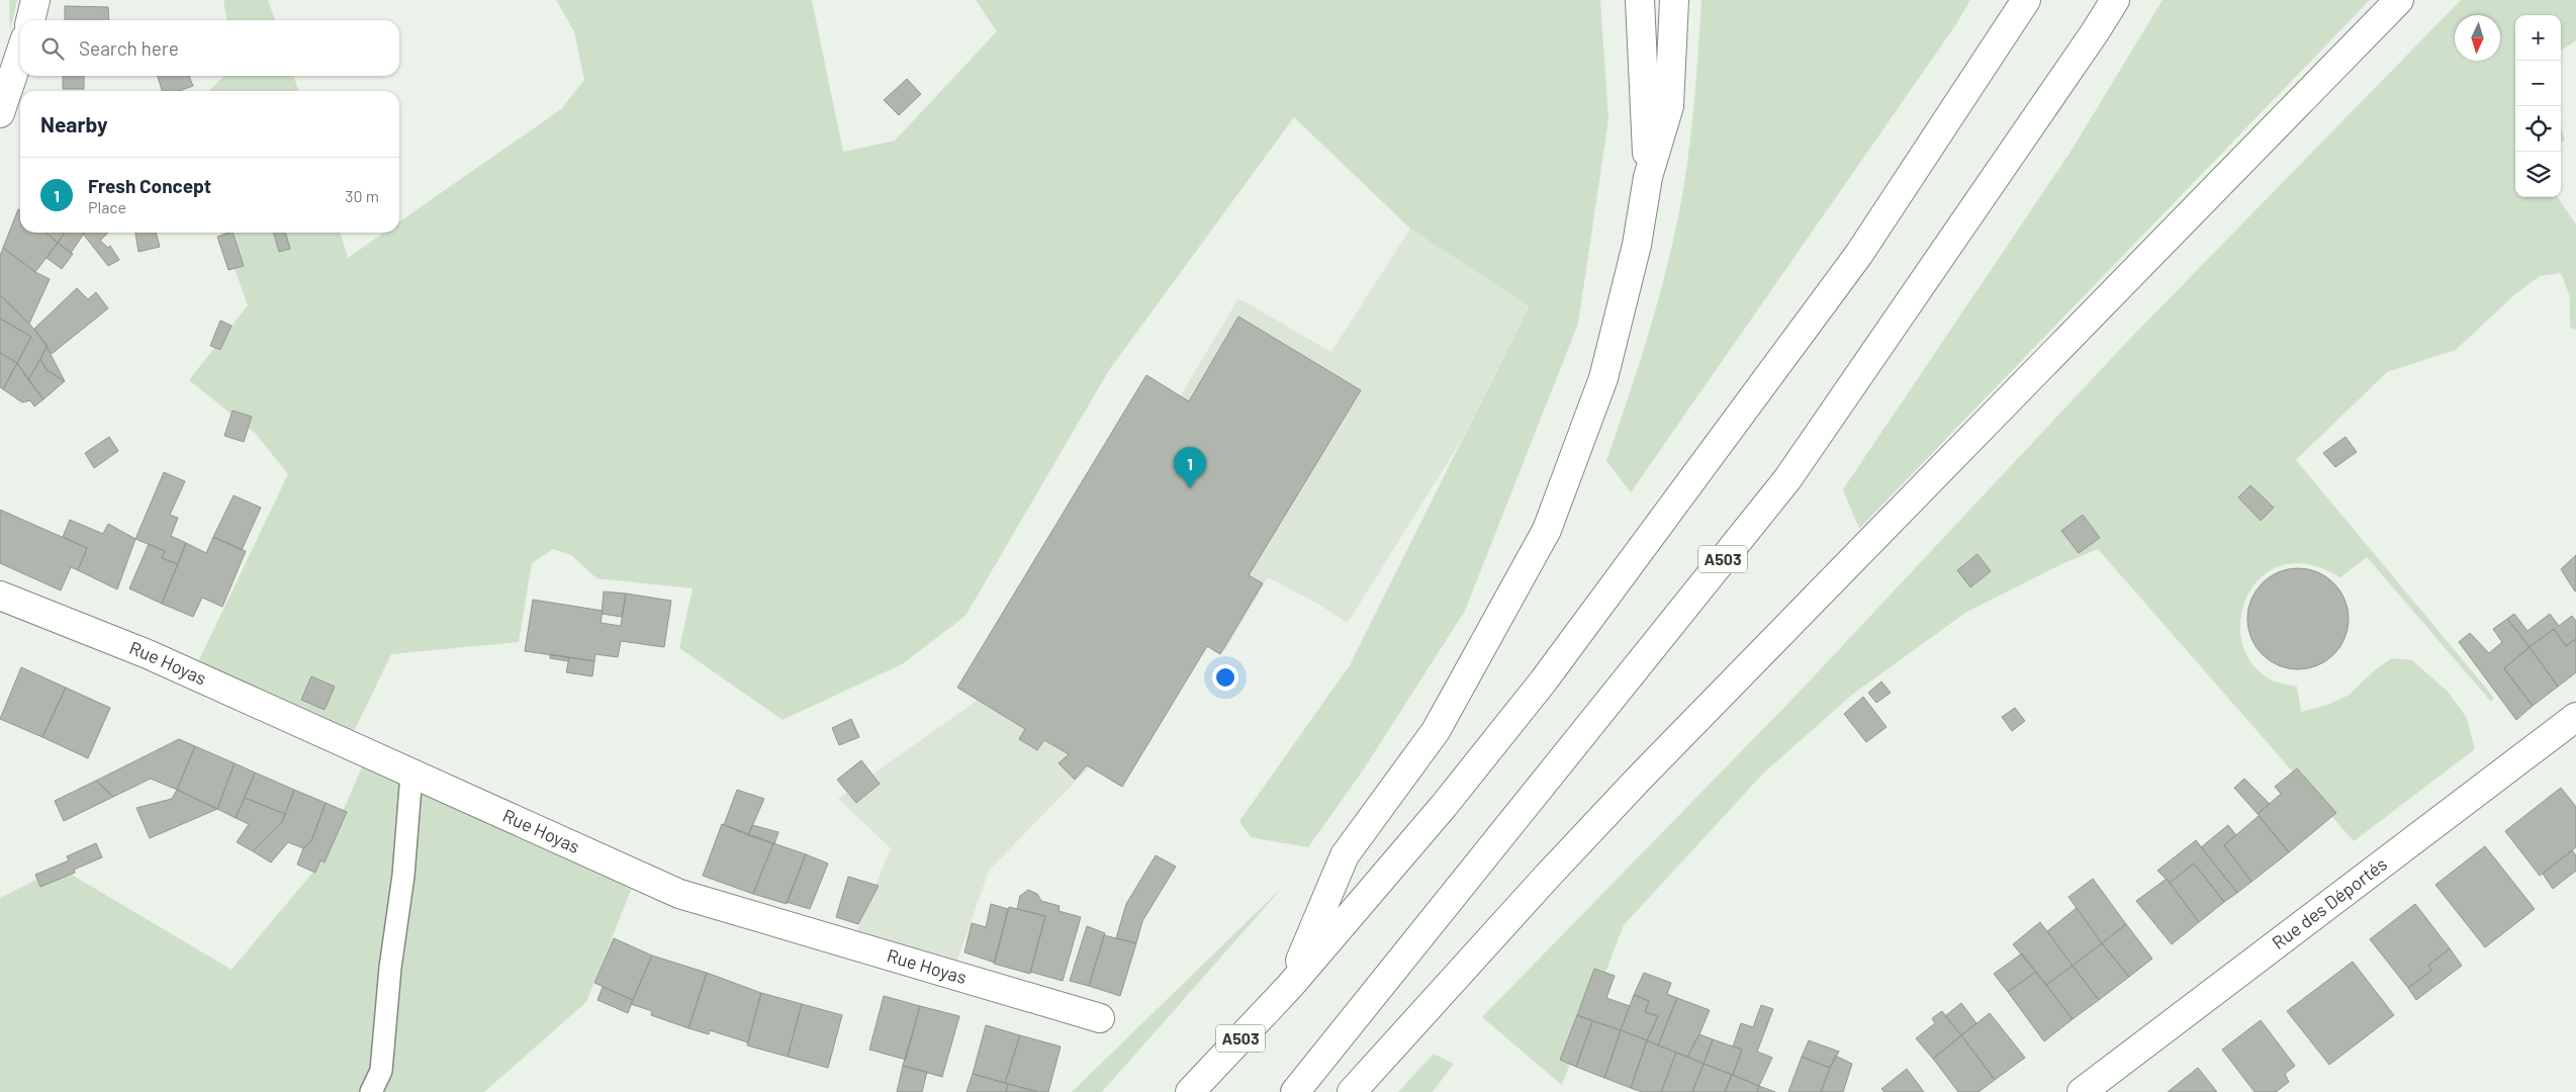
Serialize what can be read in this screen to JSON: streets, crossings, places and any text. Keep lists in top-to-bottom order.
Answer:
{
  "streets": {
    "main road": ["A503", "Rue Hoyas", "Rue des Déportés"]
  },
  "north": "bottom",
  "page": {
    "map_buttons": ["+", "−"],
    "search": "Search here",
    "heading": "Nearby",
    "list": [
      {
        "mark": "1",
        "name": "Fresh Concept",
        "note": "Place",
        "value": "30 m"
      }
    ],
    "pins": "1"
  }
}
